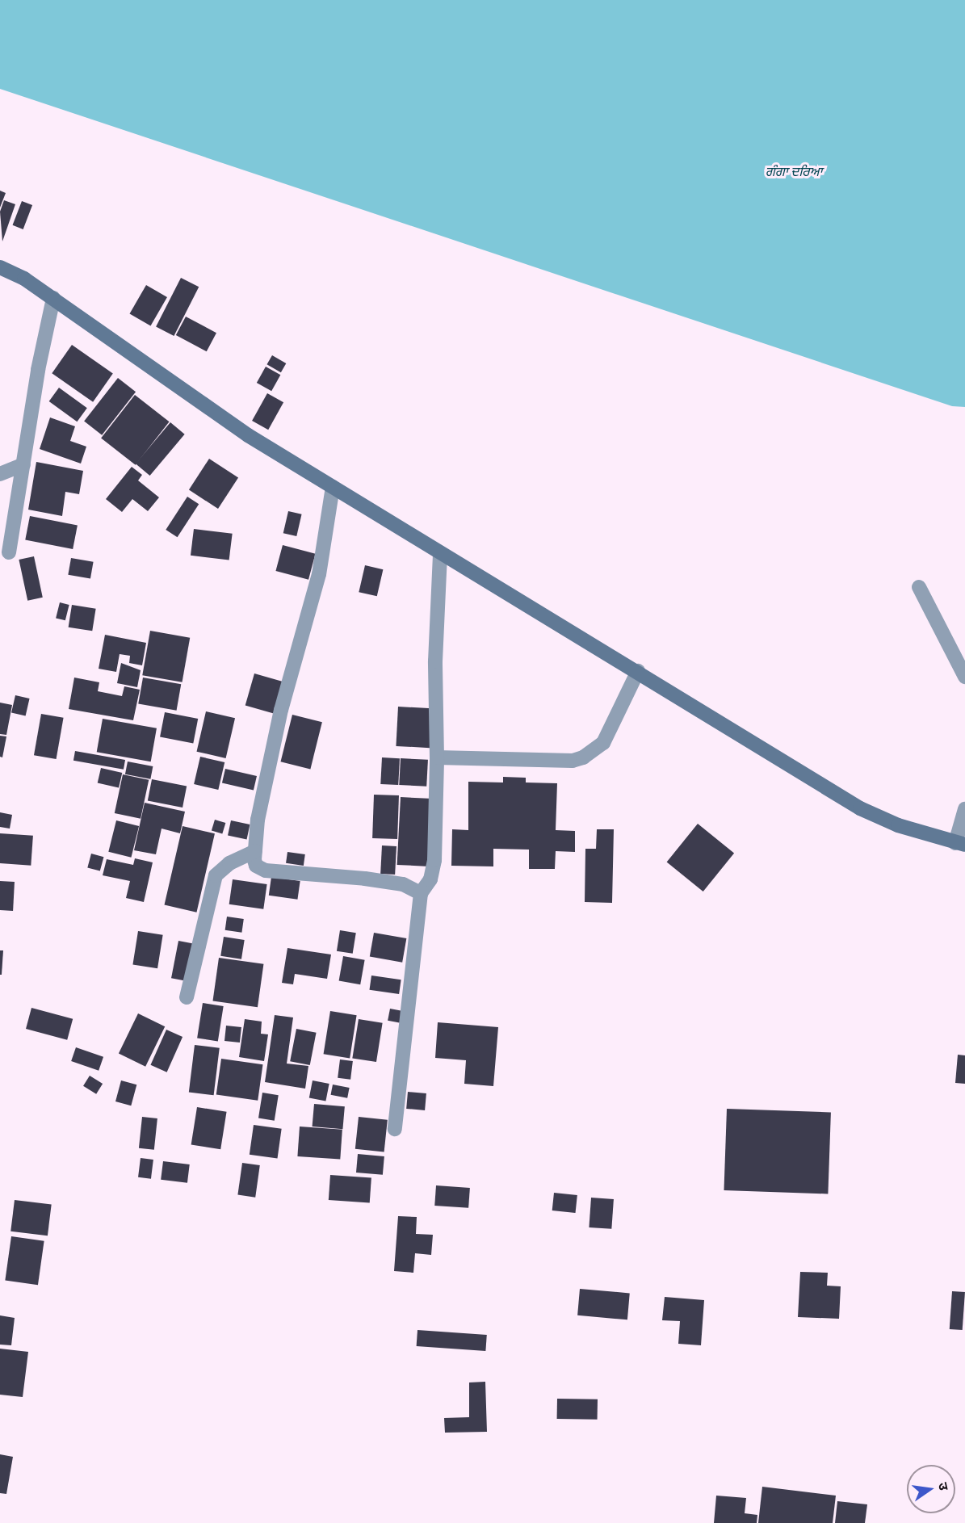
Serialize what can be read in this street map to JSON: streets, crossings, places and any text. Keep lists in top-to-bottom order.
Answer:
{
  "water": ["ਗੰਗਾ ਦਰਿਆ"],
  "north": "right"
}
